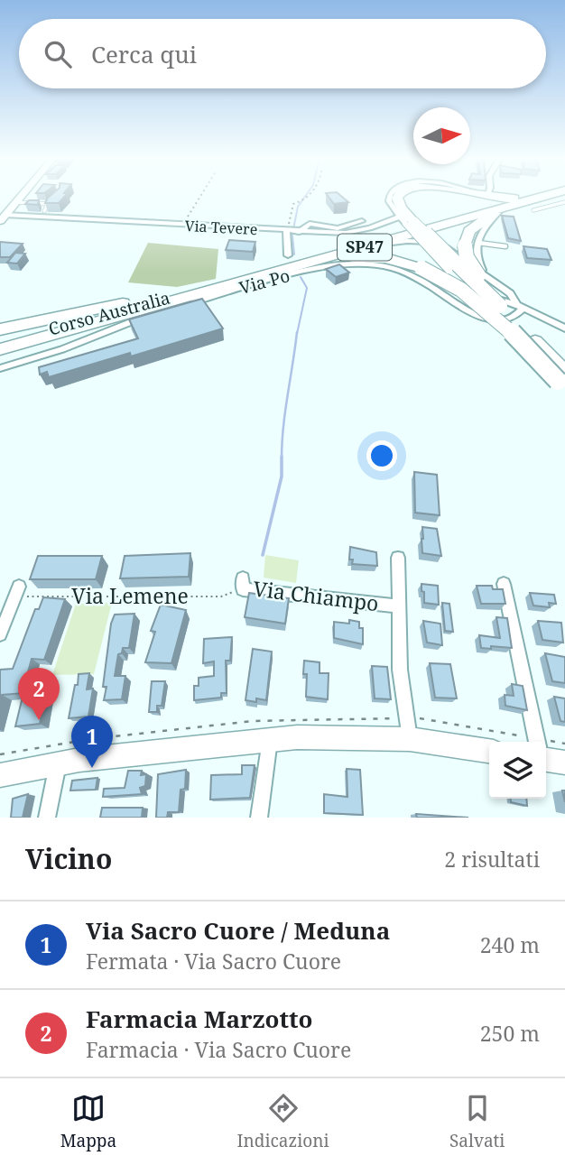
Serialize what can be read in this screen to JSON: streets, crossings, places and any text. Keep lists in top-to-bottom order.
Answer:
{
  "streets": {
    "highway": ["SP47", "Via Po", "Corso Australia"],
    "street": ["Via Tevere", "Via Chiampo"],
    "path": ["Via Lemene"]
  },
  "crossings": [
    ["SP47", "Via Po"],
    ["SP47", "Corso Australia"],
    ["Via Po", "Corso Australia"],
    ["Via Lemene", "Via Chiampo"]
  ],
  "north": "right",
  "page": {
    "search": "Cerca qui",
    "pins": ["2", "1"],
    "heading": ["Vicino", "2 risultati"],
    "list": [
      {
        "mark": "1",
        "name": "Via Sacro Cuore / Meduna",
        "note": "Fermata · Via Sacro Cuore",
        "value": "240 m"
      },
      {
        "mark": "2",
        "name": "Farmacia Marzotto",
        "note": "Farmacia · Via Sacro Cuore",
        "value": "250 m"
      }
    ],
    "nav": ["Mappa", "Indicazioni", "Salvati"]
  }
}
